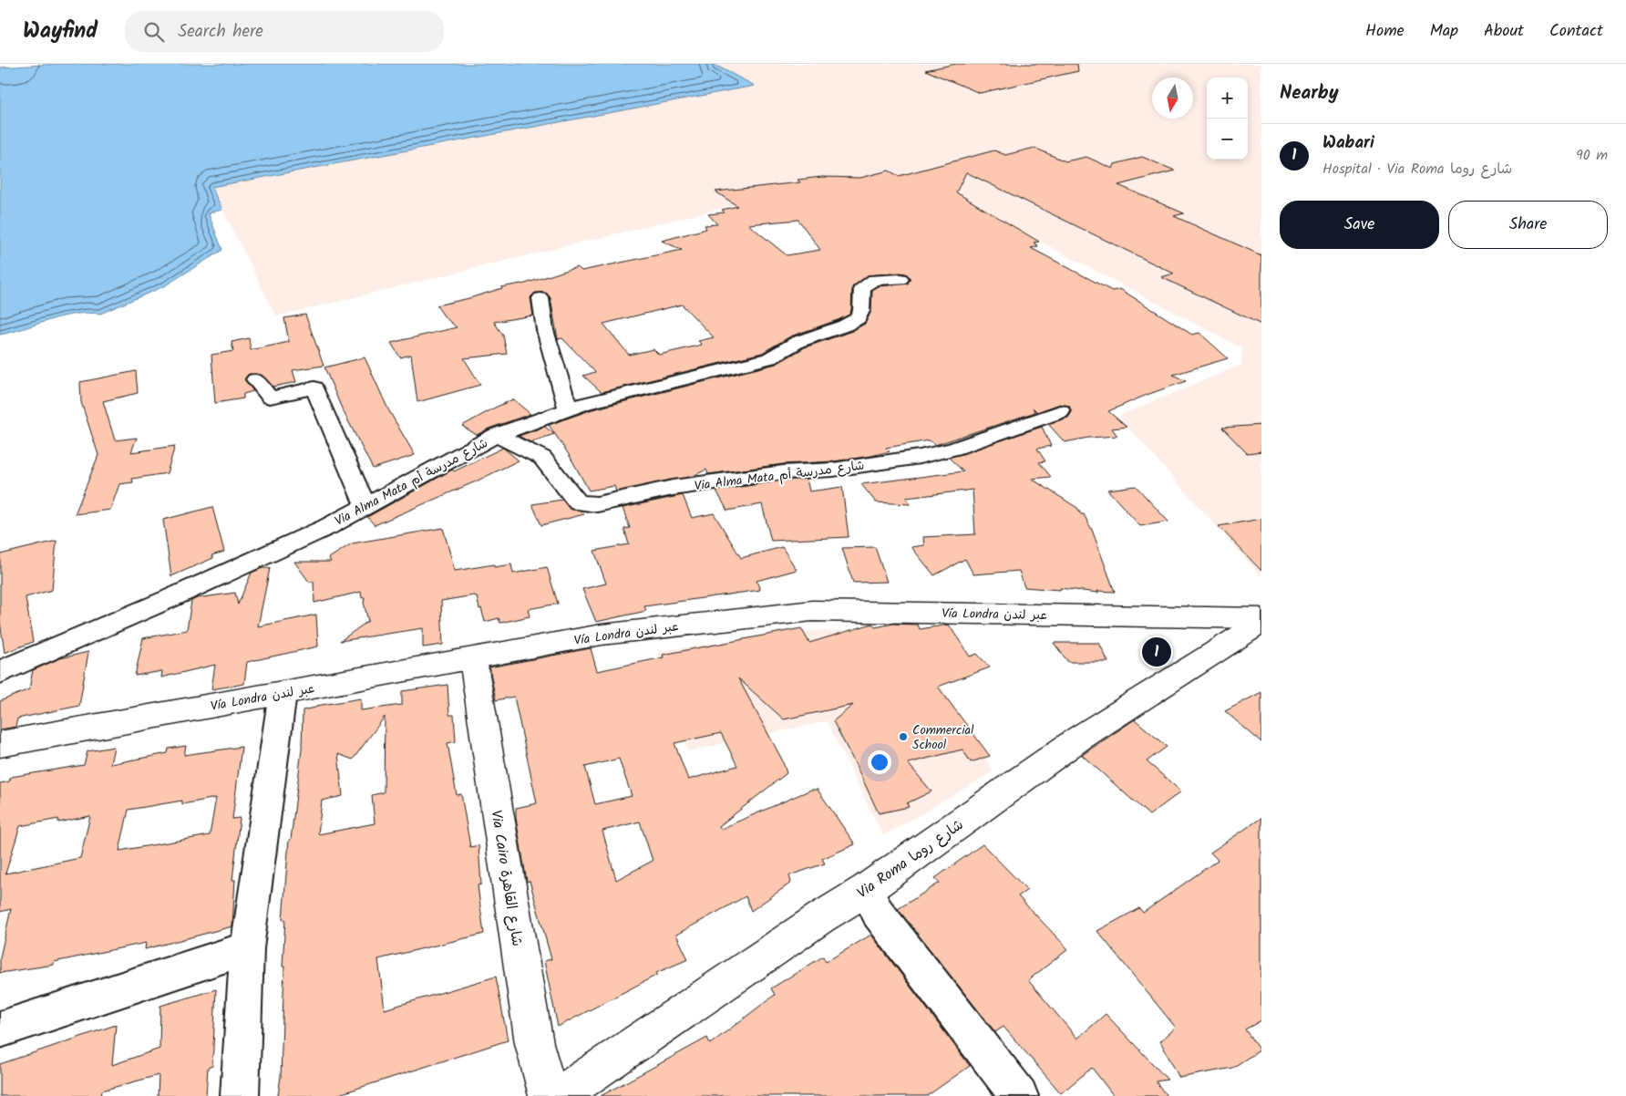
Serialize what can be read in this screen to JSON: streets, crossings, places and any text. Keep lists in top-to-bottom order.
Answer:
{
  "streets": {
    "main road": ["Vía Londra عبر لندن", "Via Roma شارع روما", "Via Cairo شارع القاهرة"],
    "street": ["Via Alma Mata شارع مدرسة أم"]
  },
  "crossings": [
    ["Vía Londra عبر لندن", "Via Cairo شارع القاهرة"]
  ],
  "places": ["Commercial School"],
  "north": "bottom",
  "page": {
    "header": "Wayfind",
    "search": "Search here",
    "nav": [
      "Home",
      "Map",
      "About",
      "Contact"
    ],
    "heading": "Nearby",
    "map_buttons": ["+", "−"],
    "list": [
      {
        "mark": "1",
        "name": "Wabari",
        "note": "Hospital · Via Roma شارع روما",
        "value": "90 m"
      }
    ],
    "buttons": ["Save", "Share"],
    "pins": "1"
  }
}
